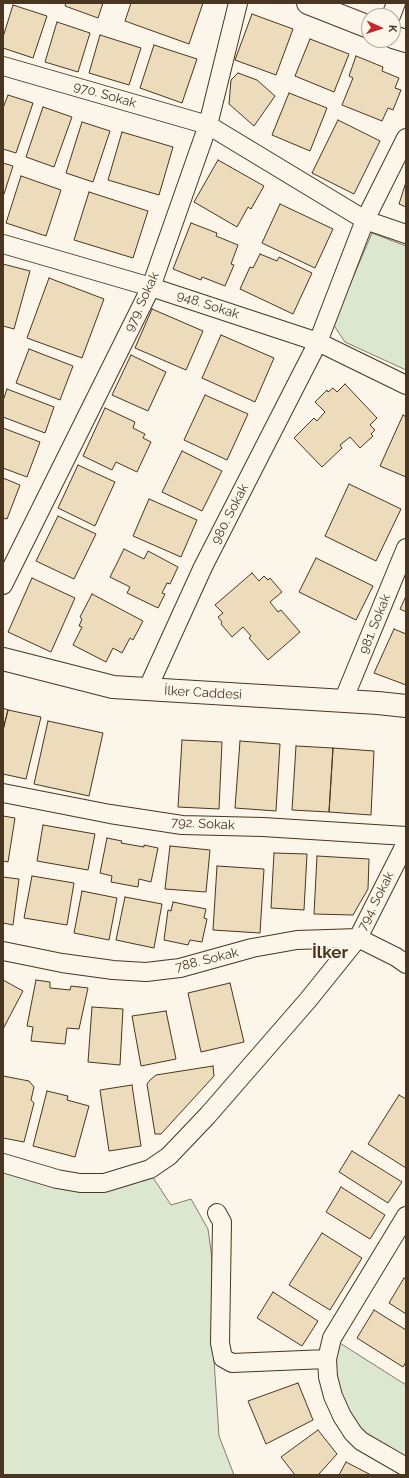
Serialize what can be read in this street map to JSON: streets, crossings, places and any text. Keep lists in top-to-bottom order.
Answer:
{
  "streets": {
    "main road": ["İlker Caddesi"],
    "street": [
      "970. Sokak",
      "979. Sokak",
      "948. Sokak",
      "980. Sokak",
      "981. Sokak",
      "792. Sokak",
      "794. Sokak",
      "788. Sokak"
    ]
  },
  "crossings": [
    ["970. Sokak", "979. Sokak"],
    ["970. Sokak", "980. Sokak"],
    ["979. Sokak", "948. Sokak"],
    ["948. Sokak", "980. Sokak"],
    ["980. Sokak", "İlker Caddesi"],
    ["981. Sokak", "İlker Caddesi"],
    ["794. Sokak", "788. Sokak"]
  ],
  "districts": ["İlker"],
  "north": "right"
}
